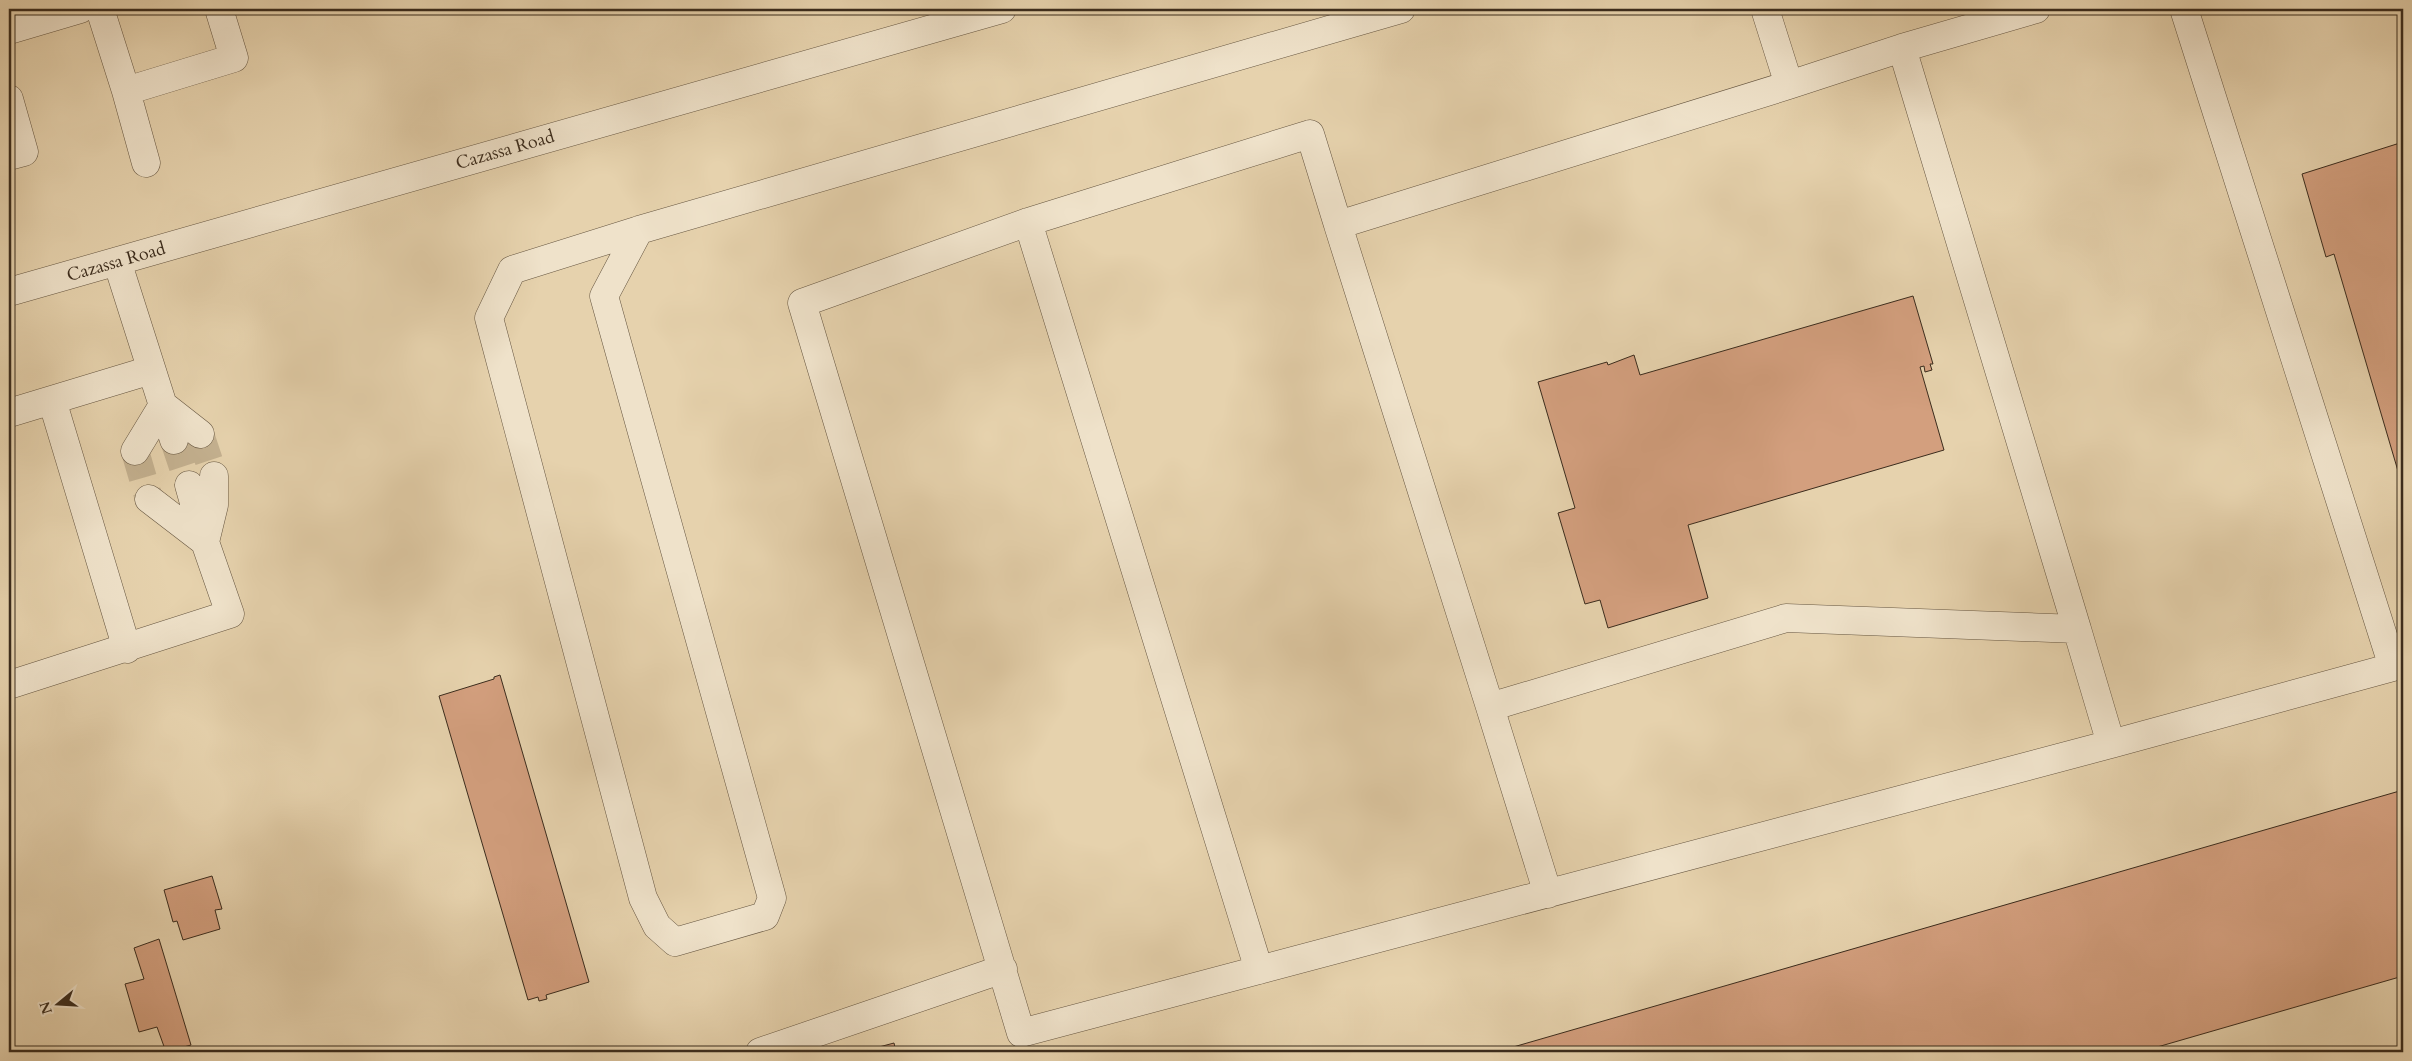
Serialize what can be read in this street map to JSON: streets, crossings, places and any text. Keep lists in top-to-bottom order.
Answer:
{
  "streets": {
    "street": ["Cazassa Road"]
  },
  "north": "left"
}
